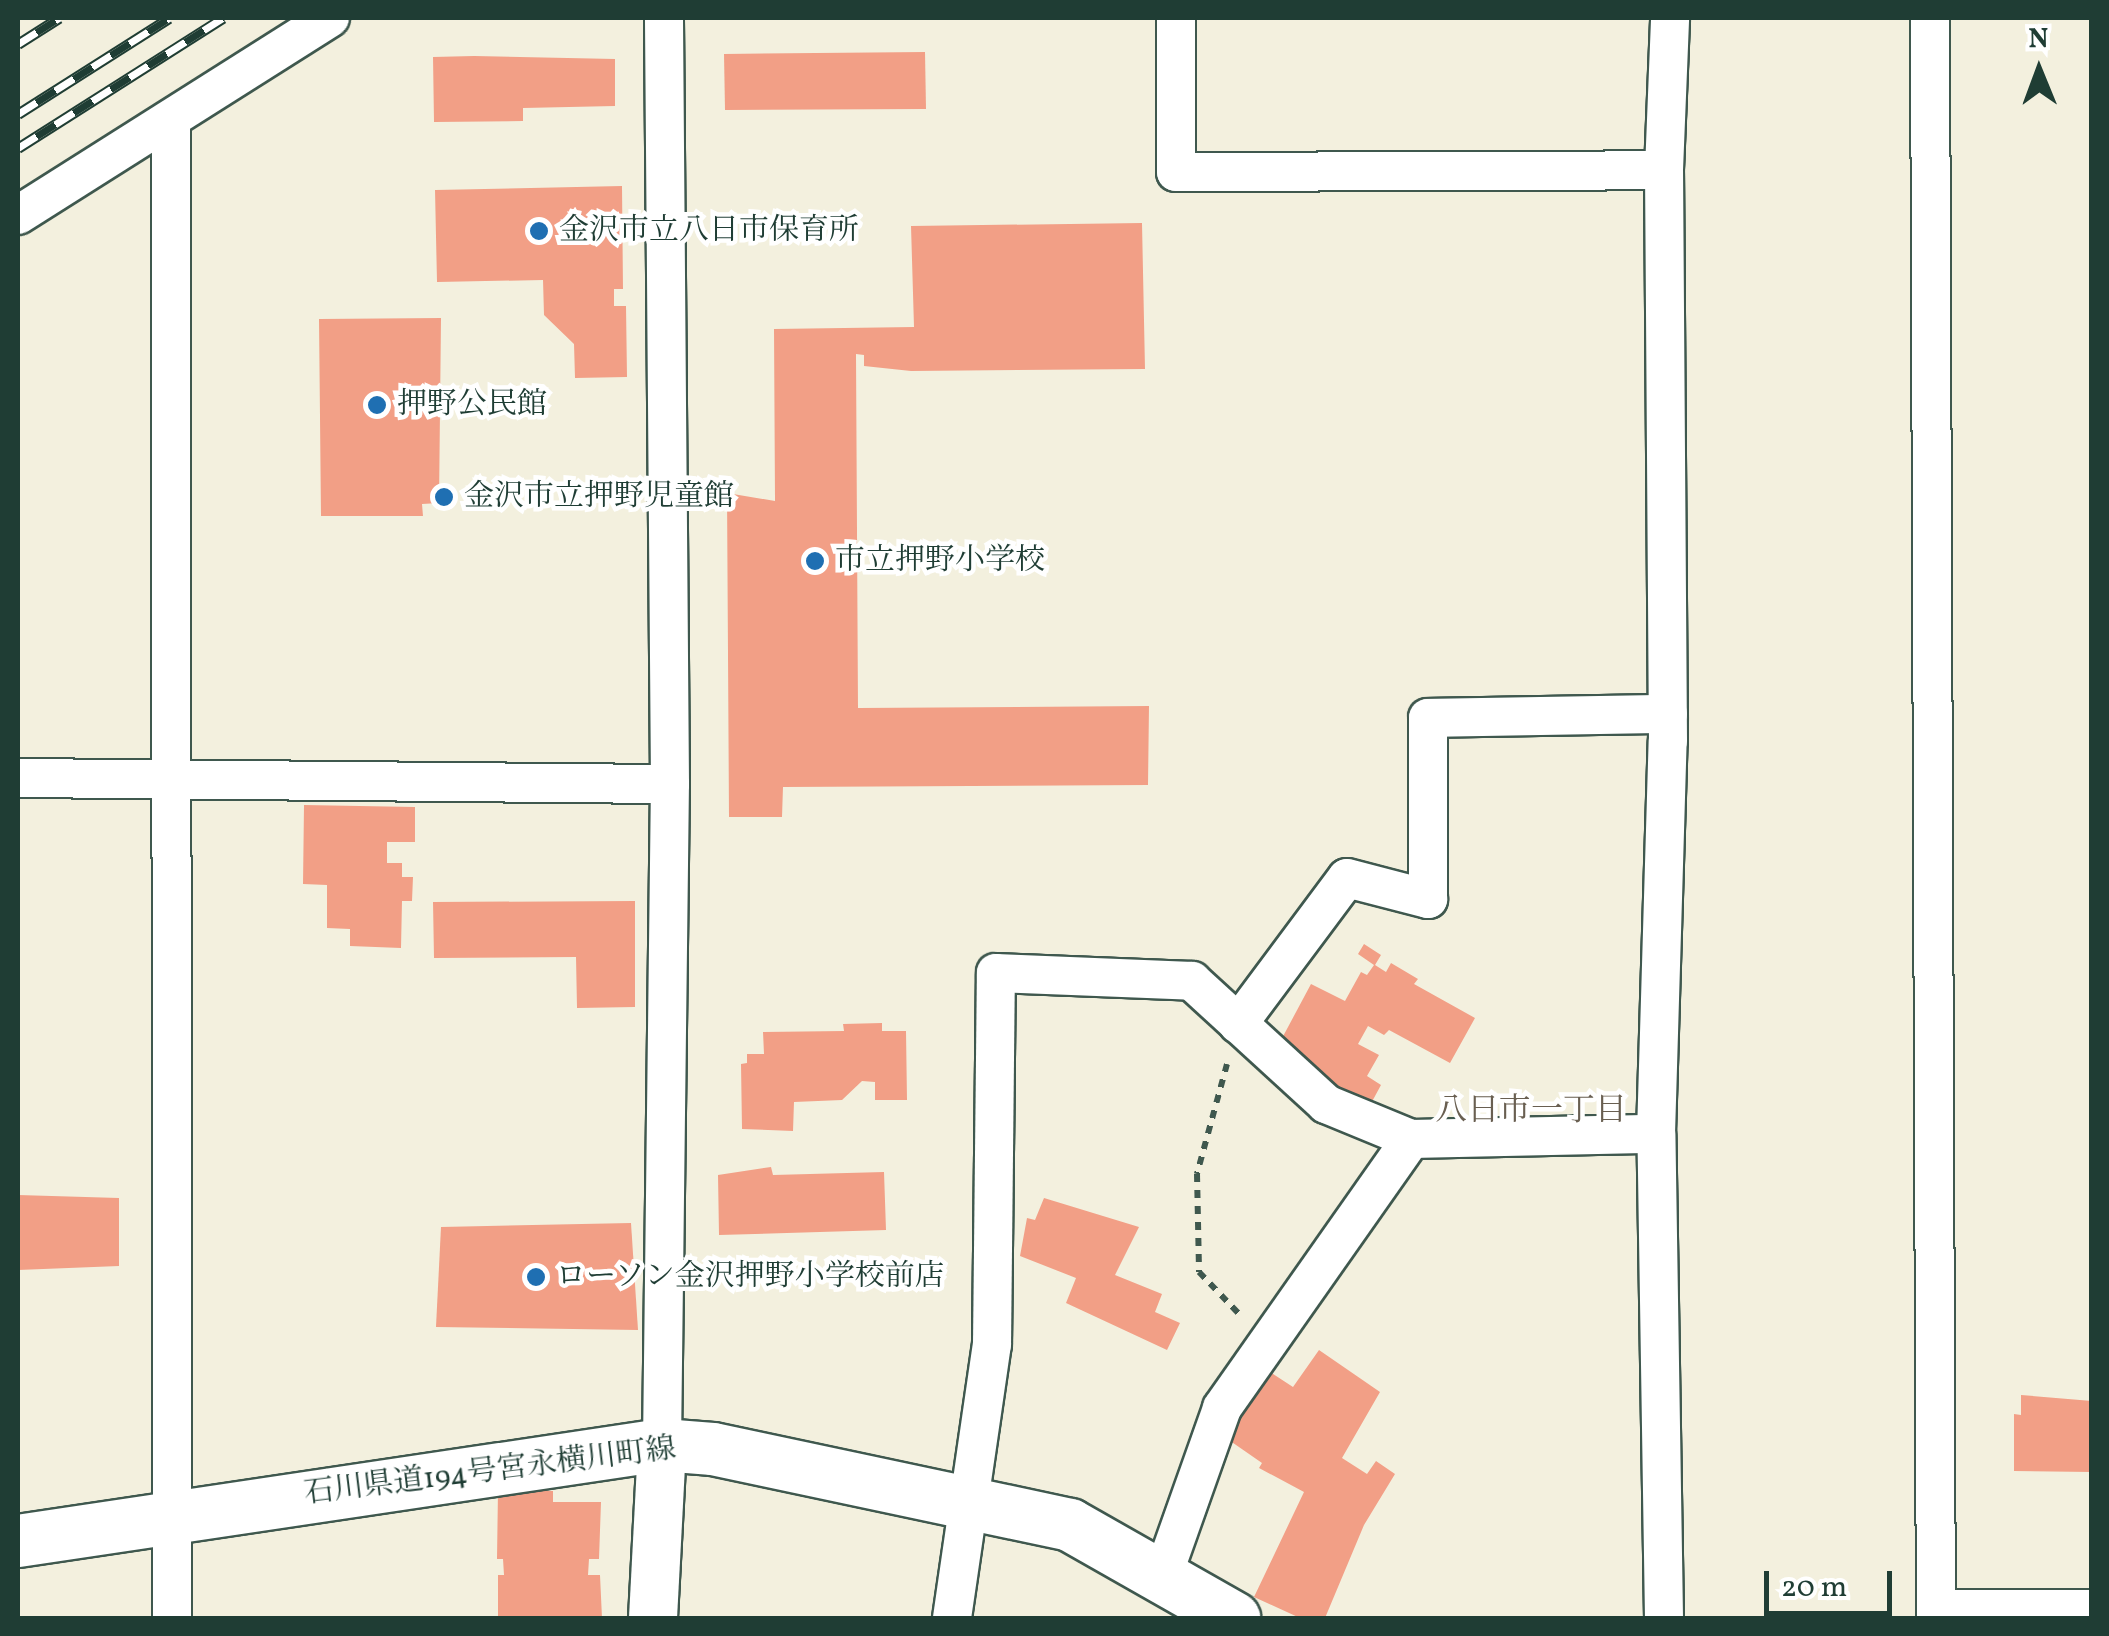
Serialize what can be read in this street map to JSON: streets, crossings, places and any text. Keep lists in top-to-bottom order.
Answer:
{
  "streets": {
    "main road": ["石川県道194号宮永横川町線"]
  },
  "districts": ["八日市一丁目"],
  "places": [
    "金沢市立八日市保育所",
    "押野公民館",
    "金沢市立押野児童館",
    "市立押野小学校",
    "ローソン金沢押野小学校前店"
  ],
  "scale_bar": "20 m",
  "north": "top"
}
